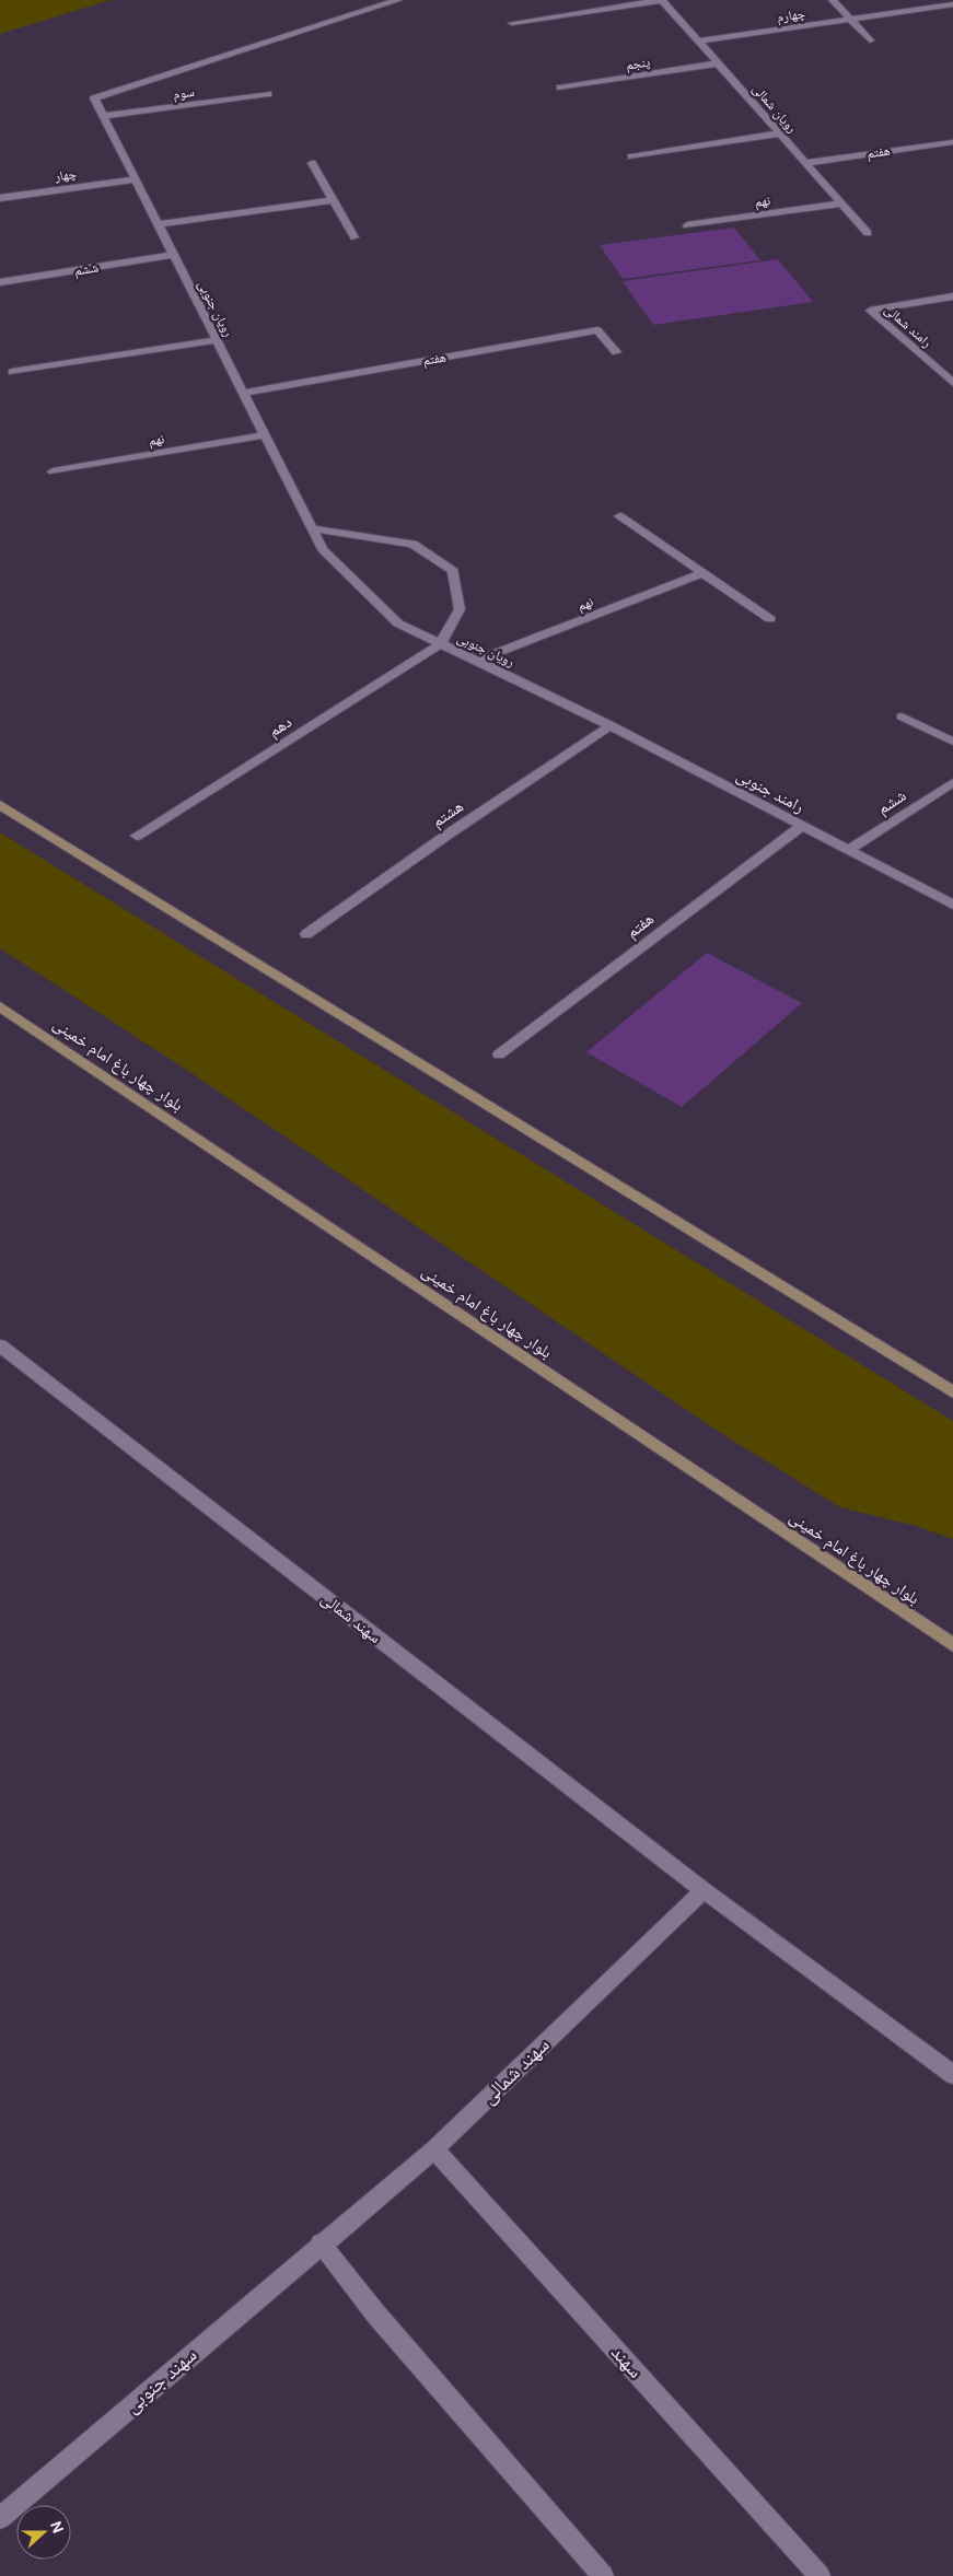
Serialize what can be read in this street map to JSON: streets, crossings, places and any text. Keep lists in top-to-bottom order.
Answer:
{
  "streets": {
    "main road": ["بلوار چهار باغ امام خمینی"],
    "street": [
      "چهارم",
      "پنجم",
      "سوم",
      "رویان شمالی",
      "هفتم",
      "چهار",
      "نهم",
      "ششم",
      "رویان جنوبی",
      "رامند شمالی",
      "دهم",
      "رامند جنوبی",
      "هشتم",
      "سهند شمالی",
      "سهند",
      "سهند جنوبی"
    ]
  },
  "crossings": [
    ["چهارم", "رویان شمالی"],
    ["پنجم", "رویان شمالی"],
    ["سوم", "رویان جنوبی"],
    ["رویان شمالی", "هفتم"],
    ["رویان شمالی", "نهم"],
    ["هفتم", "رویان جنوبی"],
    ["هفتم", "رامند جنوبی"],
    ["چهار", "رویان جنوبی"],
    ["نهم", "رویان جنوبی"],
    ["ششم", "رویان جنوبی"],
    ["ششم", "رامند جنوبی"],
    ["رویان جنوبی", "دهم"],
    ["رویان جنوبی", "رامند جنوبی"],
    ["رامند جنوبی", "هشتم"],
    ["سهند شمالی", "سهند"],
    ["سهند شمالی", "سهند جنوبی"]
  ],
  "north": "right"
}
